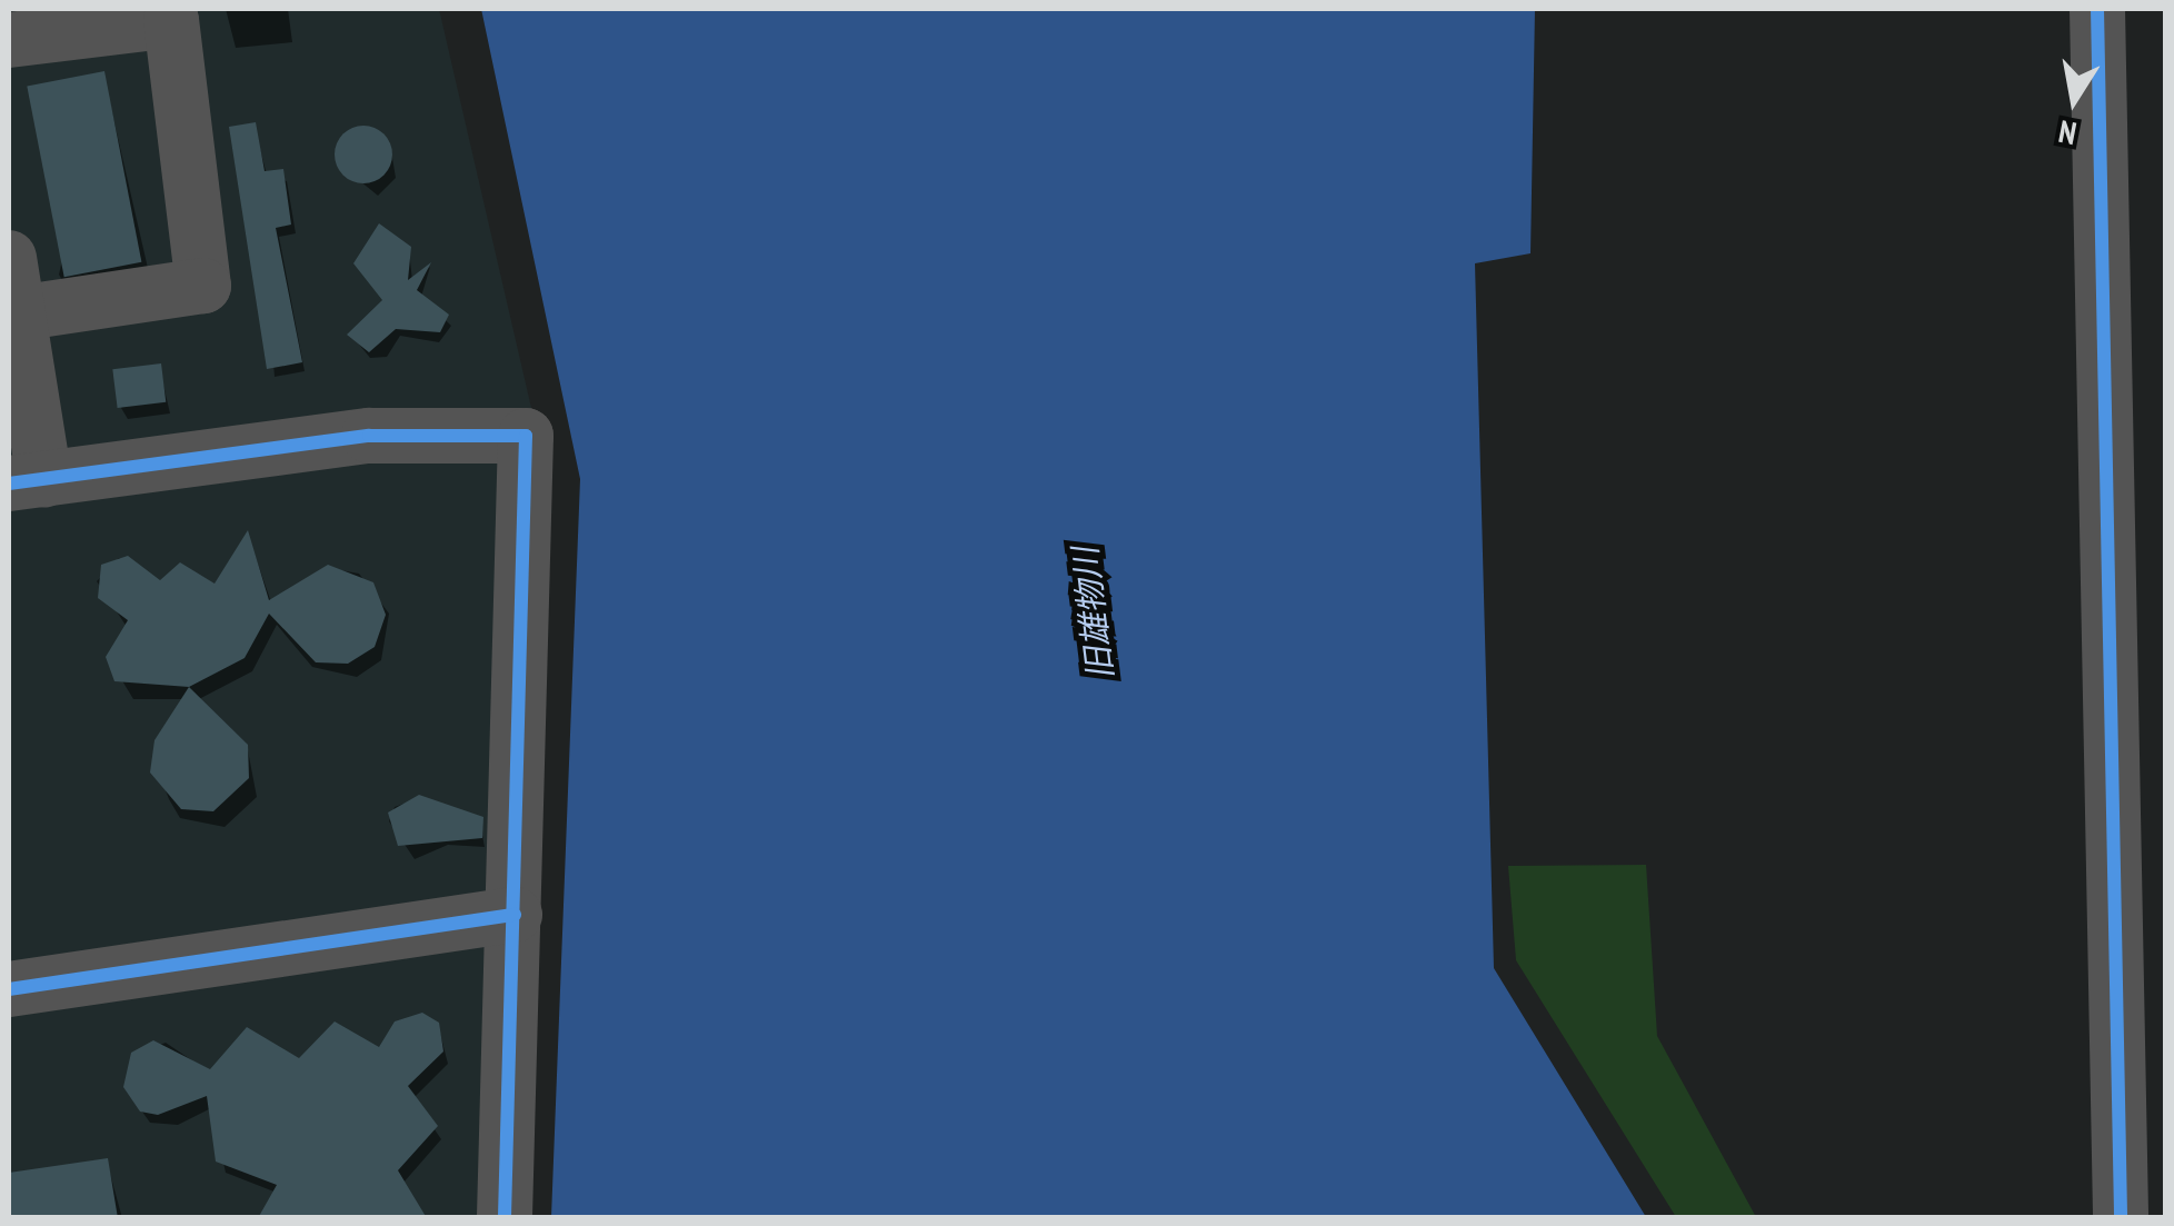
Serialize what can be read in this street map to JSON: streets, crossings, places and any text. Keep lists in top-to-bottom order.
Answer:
{
  "water": ["旧雄物川"],
  "north": "bottom"
}
